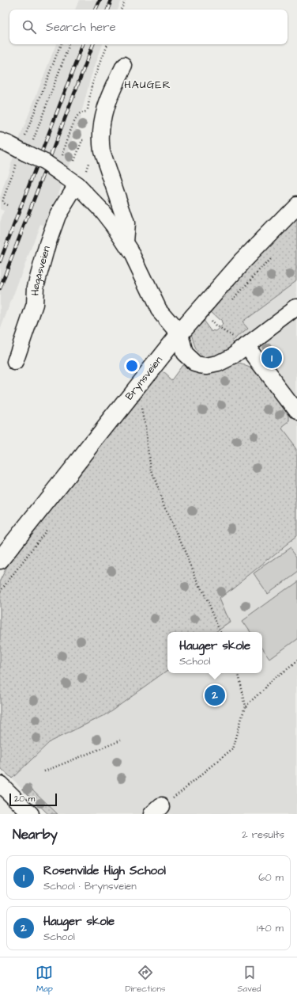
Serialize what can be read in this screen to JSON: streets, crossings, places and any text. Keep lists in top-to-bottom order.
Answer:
{
  "streets": {
    "main road": ["Brynsveien"],
    "street": ["Høgåsveien"]
  },
  "districts": ["HAUGER"],
  "scale_bar": "20 m",
  "page": {
    "search": "Search here",
    "pins": ["1", "2"],
    "popup": ["Hauger skole", "School"],
    "scale": "20 m",
    "heading": ["Nearby", "2 results"],
    "list": [
      {
        "mark": "1",
        "name": "Rosenvilde High School",
        "note": "School · Brynsveien",
        "value": "60 m"
      },
      {
        "mark": "2",
        "name": "Hauger skole",
        "note": "School",
        "value": "140 m"
      }
    ],
    "nav": ["Map", "Directions", "Saved"]
  }
}
